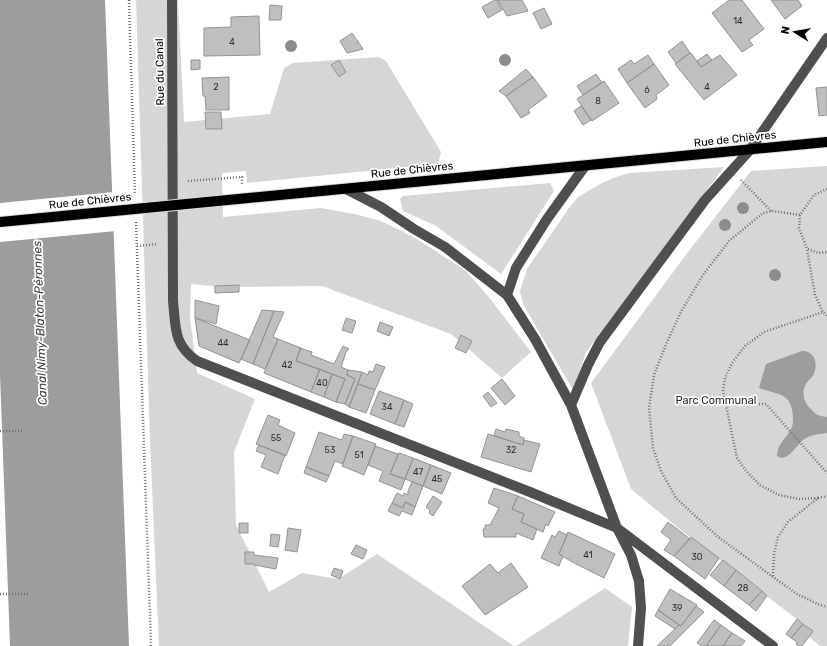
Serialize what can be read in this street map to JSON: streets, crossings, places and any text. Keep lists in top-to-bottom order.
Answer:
{
  "streets": {
    "main road": ["Rue de Chièvres"],
    "street": ["Rue du Canal"]
  },
  "water": ["Canal Nimy-Blaton-Péronnes"],
  "parks": ["Parc Communal"],
  "house_numbers": [
    "14",
    "4",
    "2",
    "4",
    "6",
    "8",
    "44",
    "42",
    "40",
    "34",
    "55",
    "53",
    "32",
    "51",
    "47",
    "45",
    "41",
    "30",
    "28",
    "39"
  ],
  "north": "left"
}
